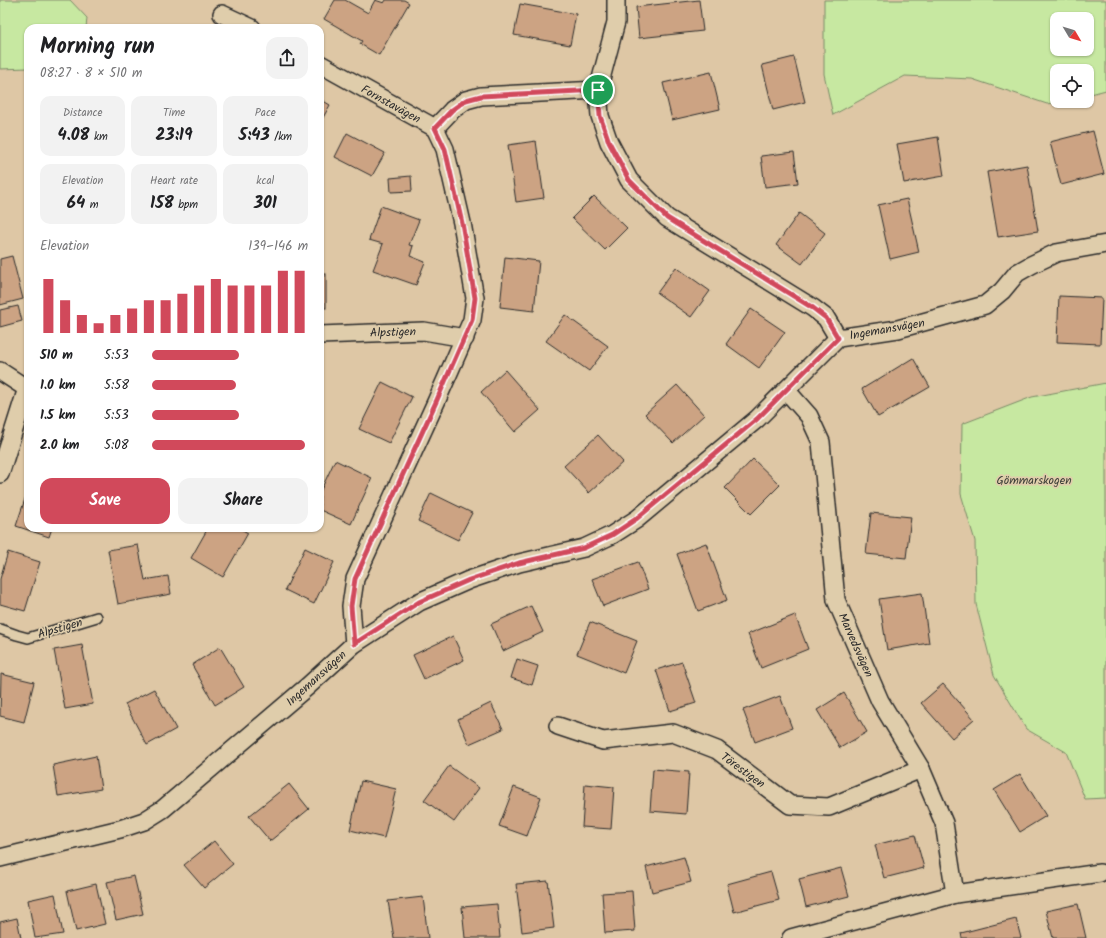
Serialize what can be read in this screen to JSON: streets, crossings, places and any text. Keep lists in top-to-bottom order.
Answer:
{
  "streets": {
    "street": [
      "Fornstavägen",
      "Ingemansvägen",
      "Alpstigen",
      "Marvedsvägen",
      "Törestigen"
    ]
  },
  "crossings": [
    ["Ingemansvägen", "Marvedsvägen"],
    ["Marvedsvägen", "Törestigen"]
  ],
  "parks": ["Gömmarskogen"],
  "north": "bottom right",
  "page": {
    "heading": ["Morning run", "08:27 · 8 × 510 m"],
    "stats": [
      ["Distance", "4.08 km"],
      ["Time", "23:19"],
      ["Pace", "5:43 /km"],
      ["Elevation", "64 m"],
      ["Heart rate", "158 bpm"],
      ["kcal", "301"]
    ],
    "chart": ["Elevation", "139–146 m"],
    "list": [
      {
        "name": "510 m",
        "note": "5:53"
      },
      {
        "name": "1.0 km",
        "note": "5:58"
      },
      {
        "name": "1.5 km",
        "note": "5:53"
      },
      {
        "name": "2.0 km",
        "note": "5:08"
      }
    ],
    "buttons": ["Save", "Share"]
  }
}
